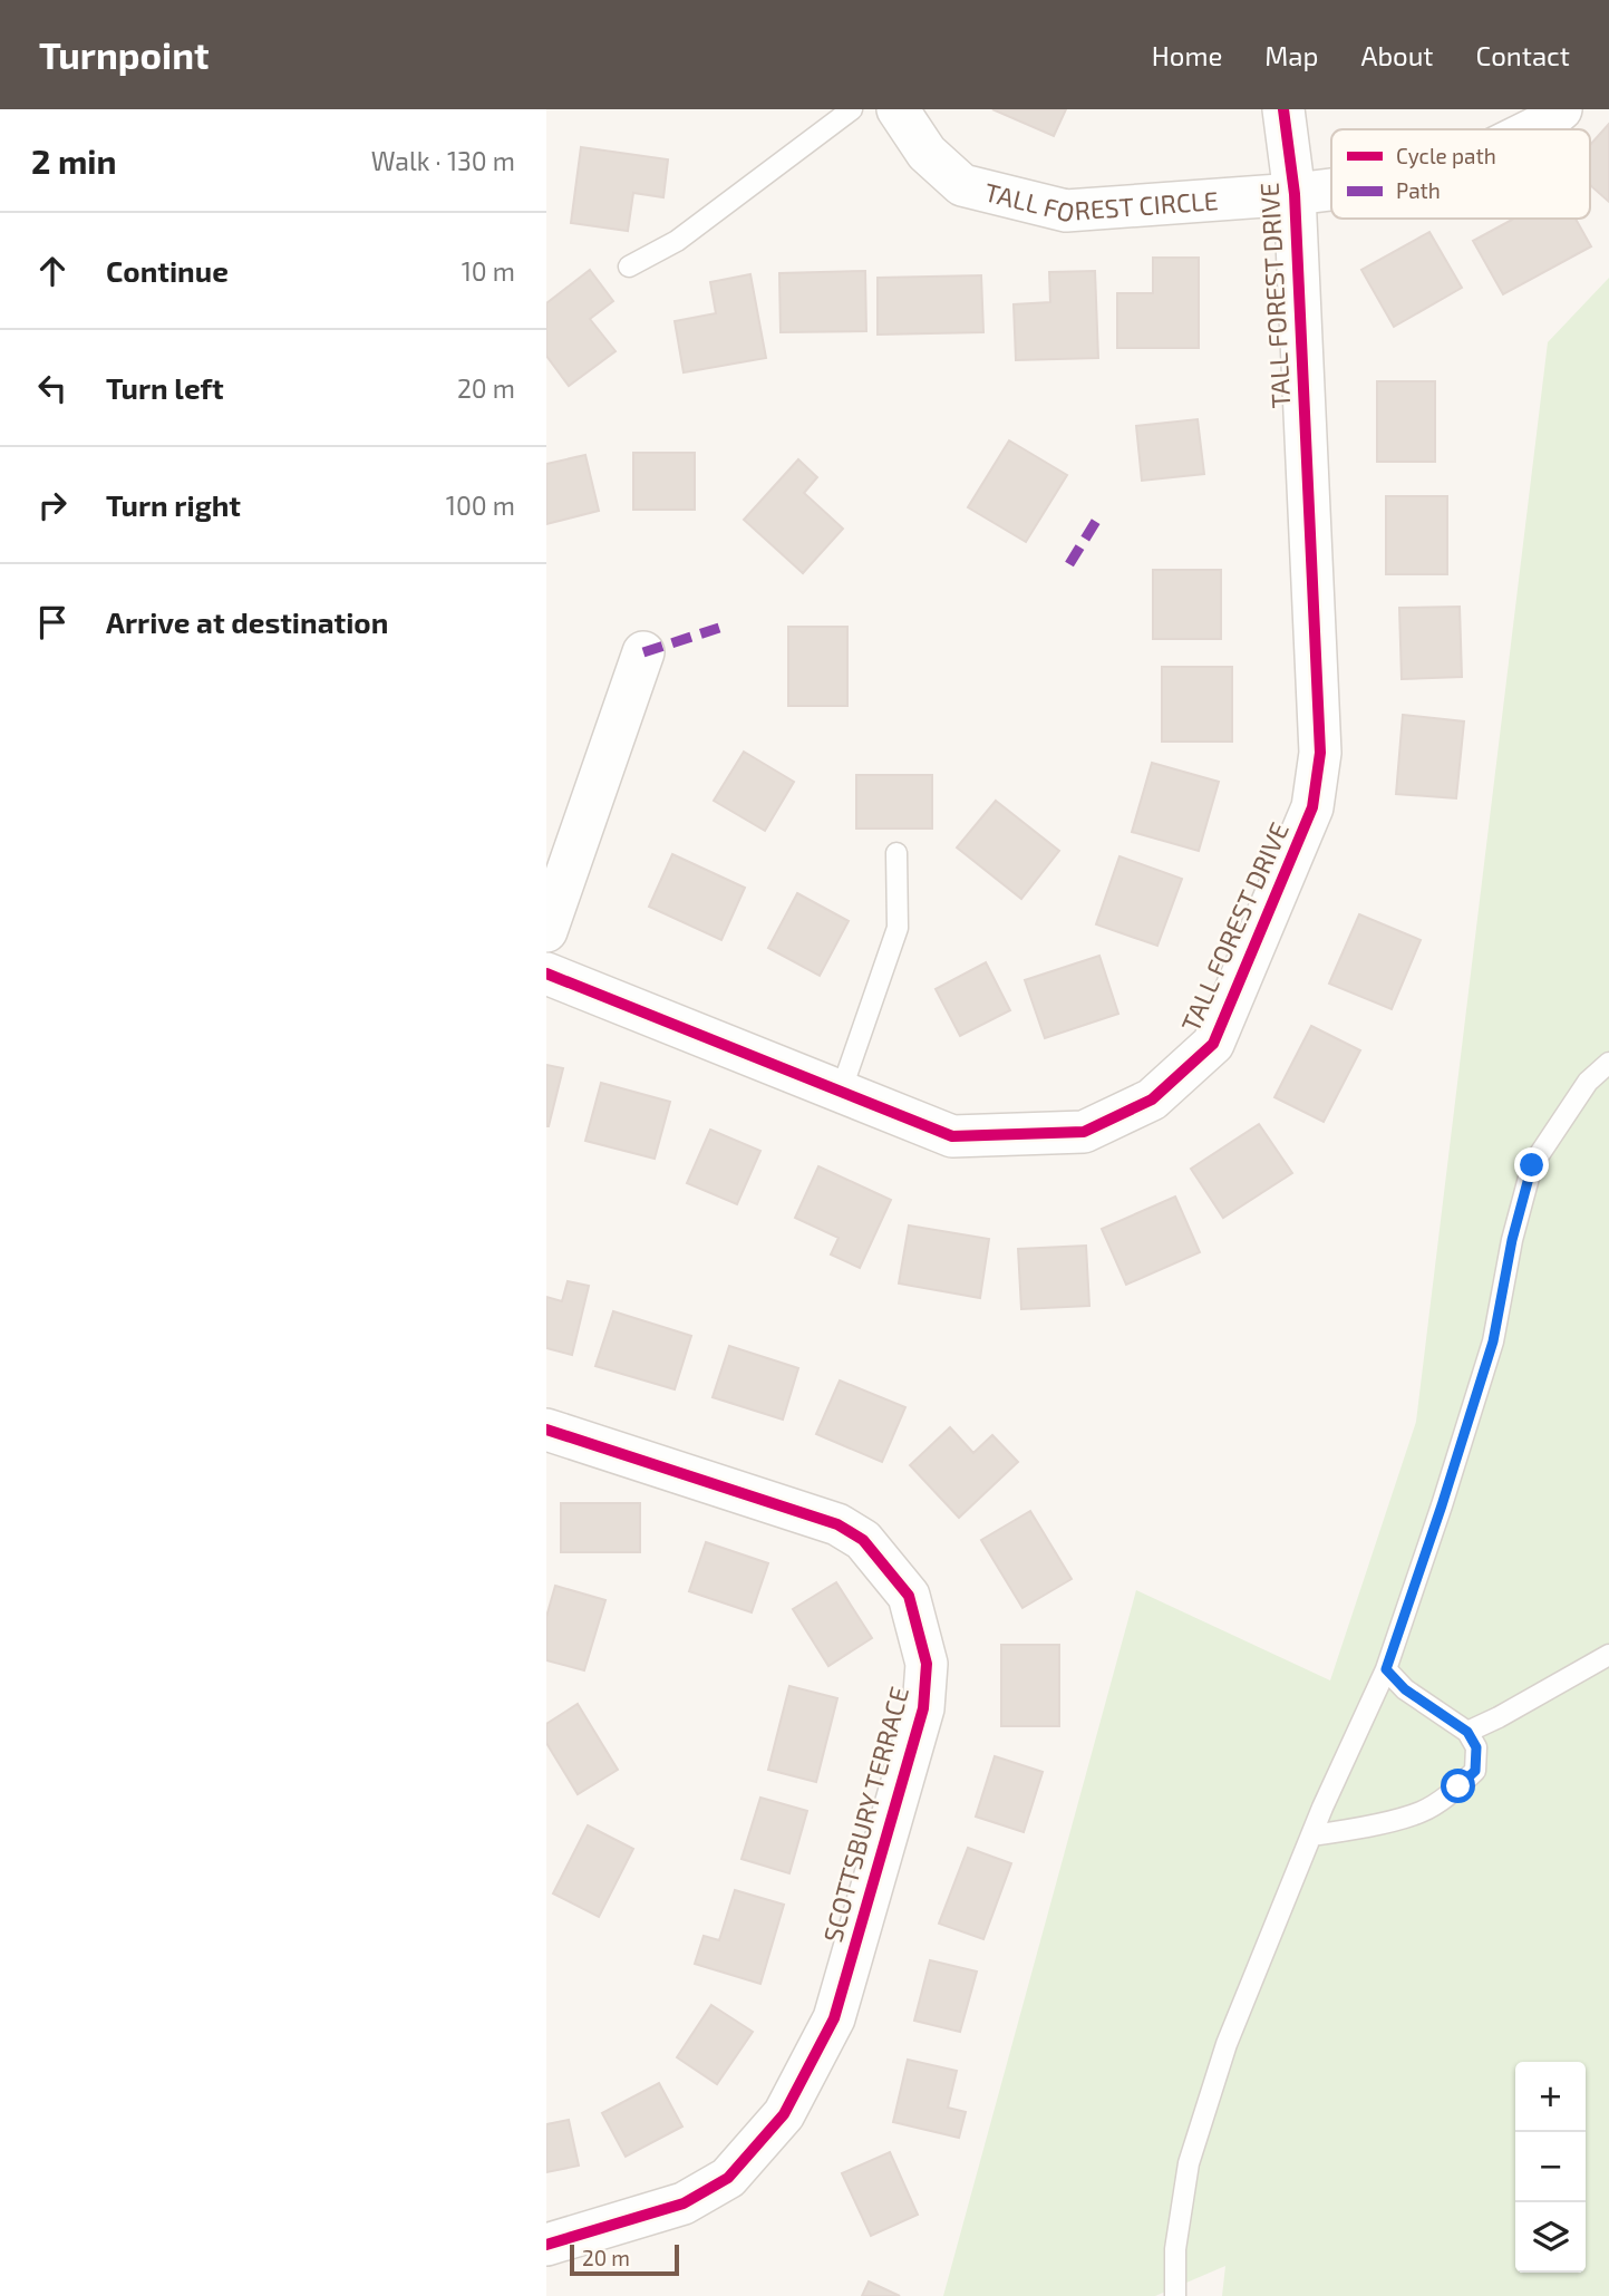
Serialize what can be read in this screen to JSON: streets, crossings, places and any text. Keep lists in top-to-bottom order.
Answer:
{
  "streets": {
    "street": ["TALL FOREST CIRCLE", "TALL FOREST DRIVE", "SCOTTSBURY TERRACE"]
  },
  "crossings": [
    ["TALL FOREST CIRCLE", "TALL FOREST DRIVE"]
  ],
  "legend": ["Cycle path", "Path"],
  "scale_bar": "20 m",
  "page": {
    "header": "Turnpoint",
    "nav": [
      "Home",
      "Map",
      "About",
      "Contact"
    ],
    "heading": ["2 min", "Walk · 130 m"],
    "list": [
      ["Continue", "10 m"],
      ["Turn left", "20 m"],
      ["Turn right", "100 m"],
      "Arrive at destination"
    ],
    "map_buttons": ["+", "−"],
    "scale": "20 m"
  }
}
